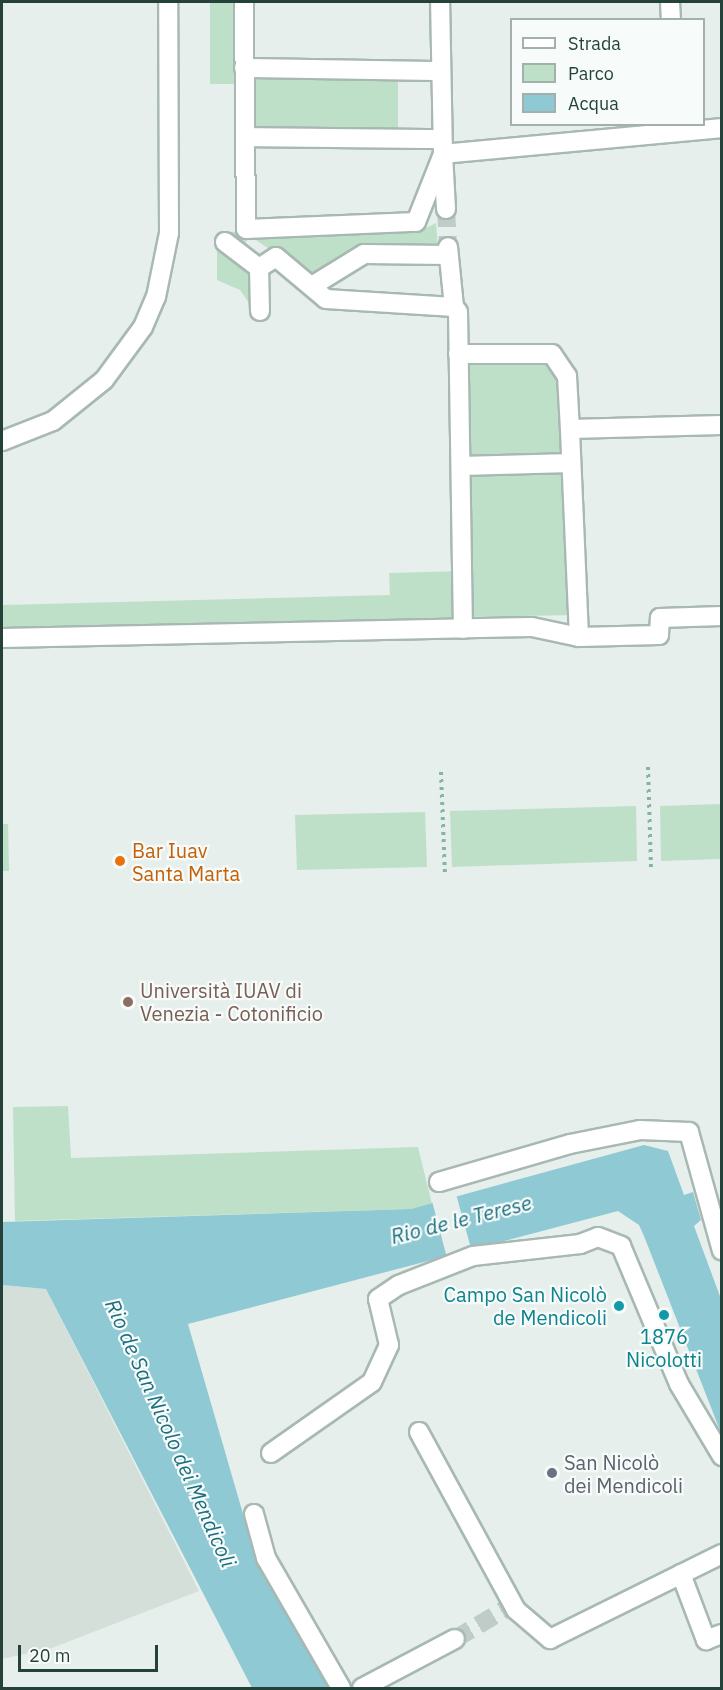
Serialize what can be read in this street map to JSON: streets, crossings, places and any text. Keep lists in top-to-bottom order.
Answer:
{
  "water": ["Rio de le Terese", "Rio de San Nicolo dei Mendicoli"],
  "places": [
    "Bar Iuav Santa Marta",
    "Università IUAV di Venezia - Cotonificio",
    "Campo San Nicolò de Mendicoli",
    "1876 Nicolotti",
    "San Nicolò dei Mendicoli"
  ],
  "legend": ["Strada", "Parco", "Acqua"],
  "scale_bar": "20 m"
}
